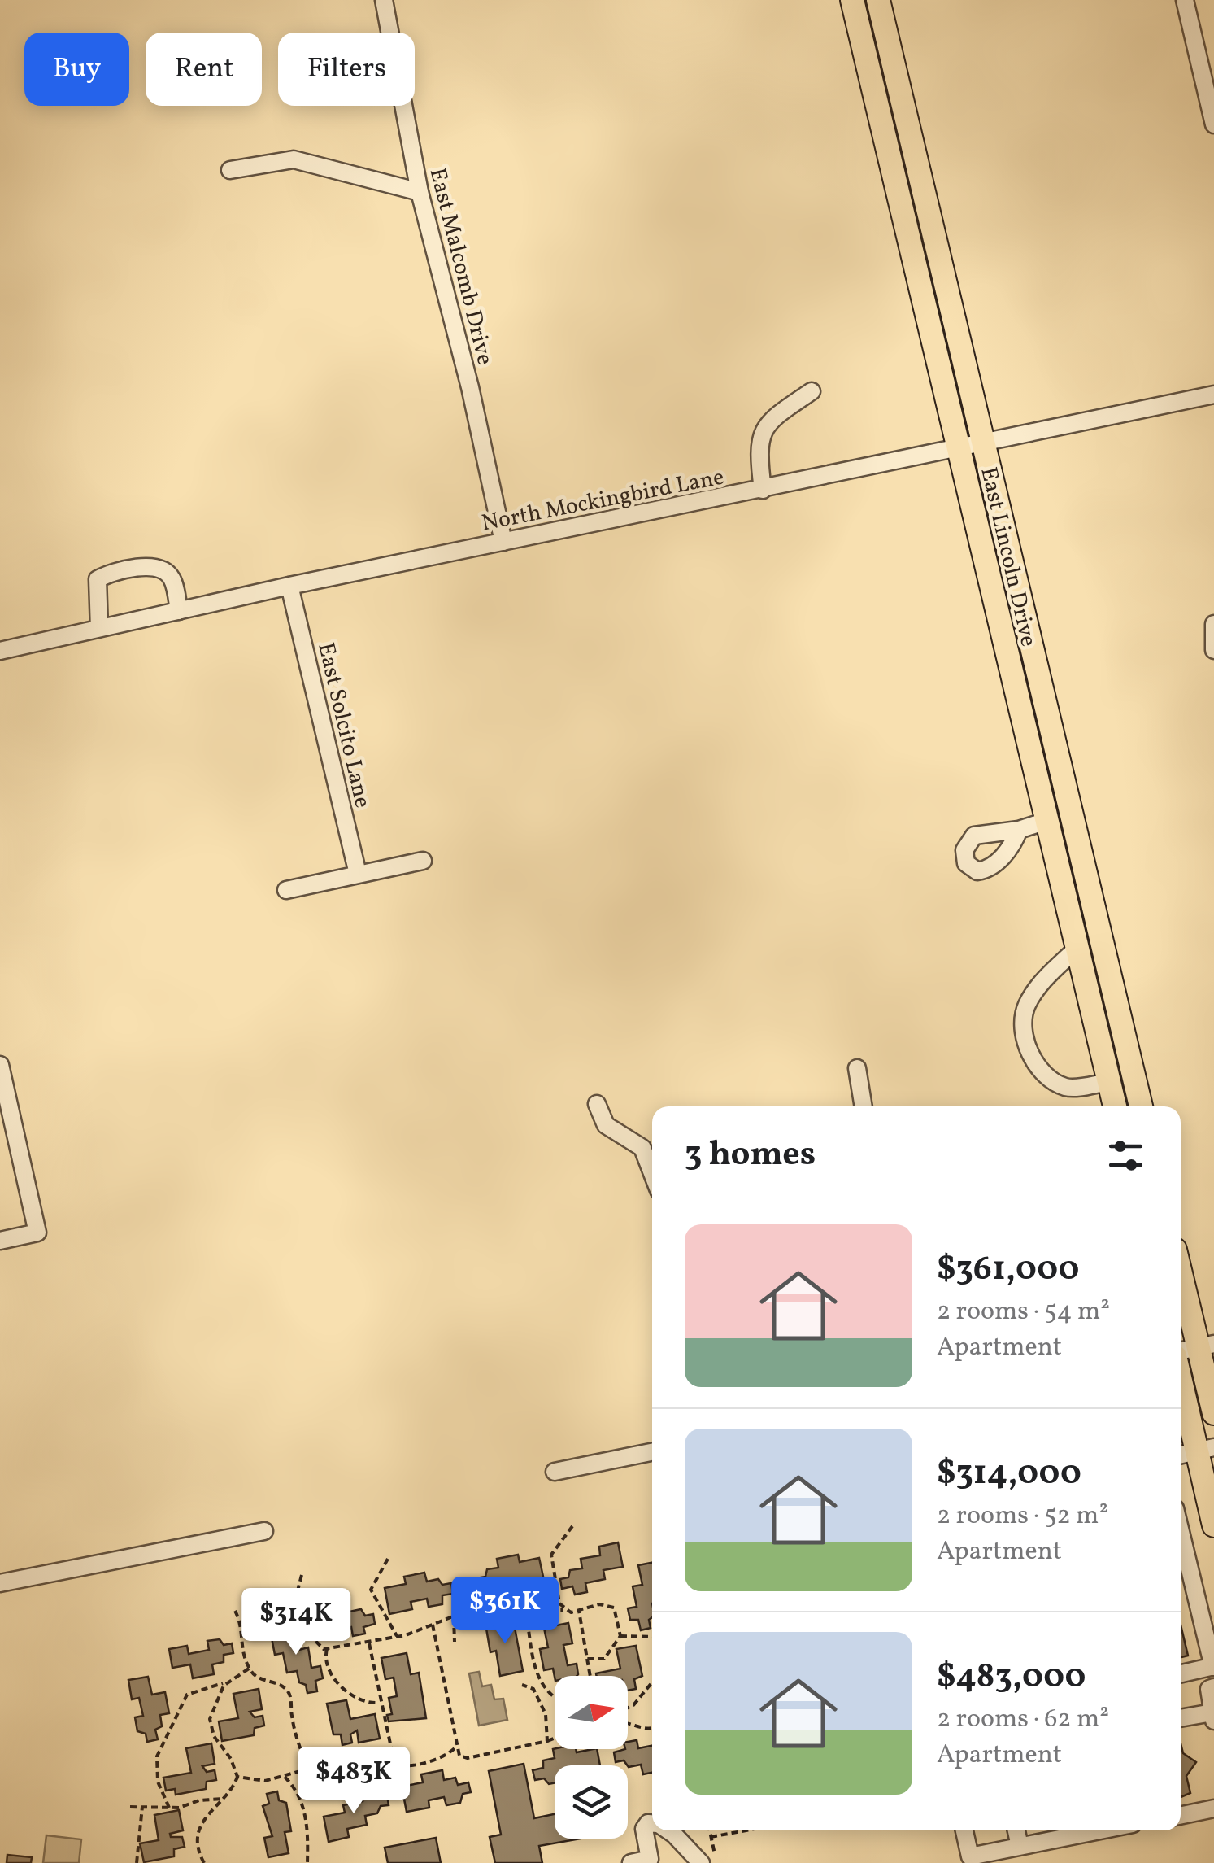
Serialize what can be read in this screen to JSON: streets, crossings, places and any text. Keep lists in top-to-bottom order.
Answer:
{
  "streets": {
    "main road": ["East Lincoln Drive"],
    "street": ["East Malcomb Drive", "North Mockingbird Lane", "East Solcito Lane"]
  },
  "crossings": [
    ["East Malcomb Drive", "North Mockingbird Lane"],
    ["North Mockingbird Lane", "East Lincoln Drive"],
    ["North Mockingbird Lane", "East Solcito Lane"]
  ],
  "north": "right",
  "page": {
    "chip": ["Buy", "Rent", "Filters"],
    "heading": "3 homes",
    "list": [
      {
        "name": "$361,000",
        "note": "2 rooms · 54 m² · Apartment"
      },
      {
        "name": "$314,000",
        "note": "2 rooms · 52 m² · Apartment"
      },
      {
        "name": "$483,000",
        "note": "2 rooms · 62 m² · Apartment"
      }
    ],
    "price": ["$361K", "$314K", "$483K"]
  }
}
